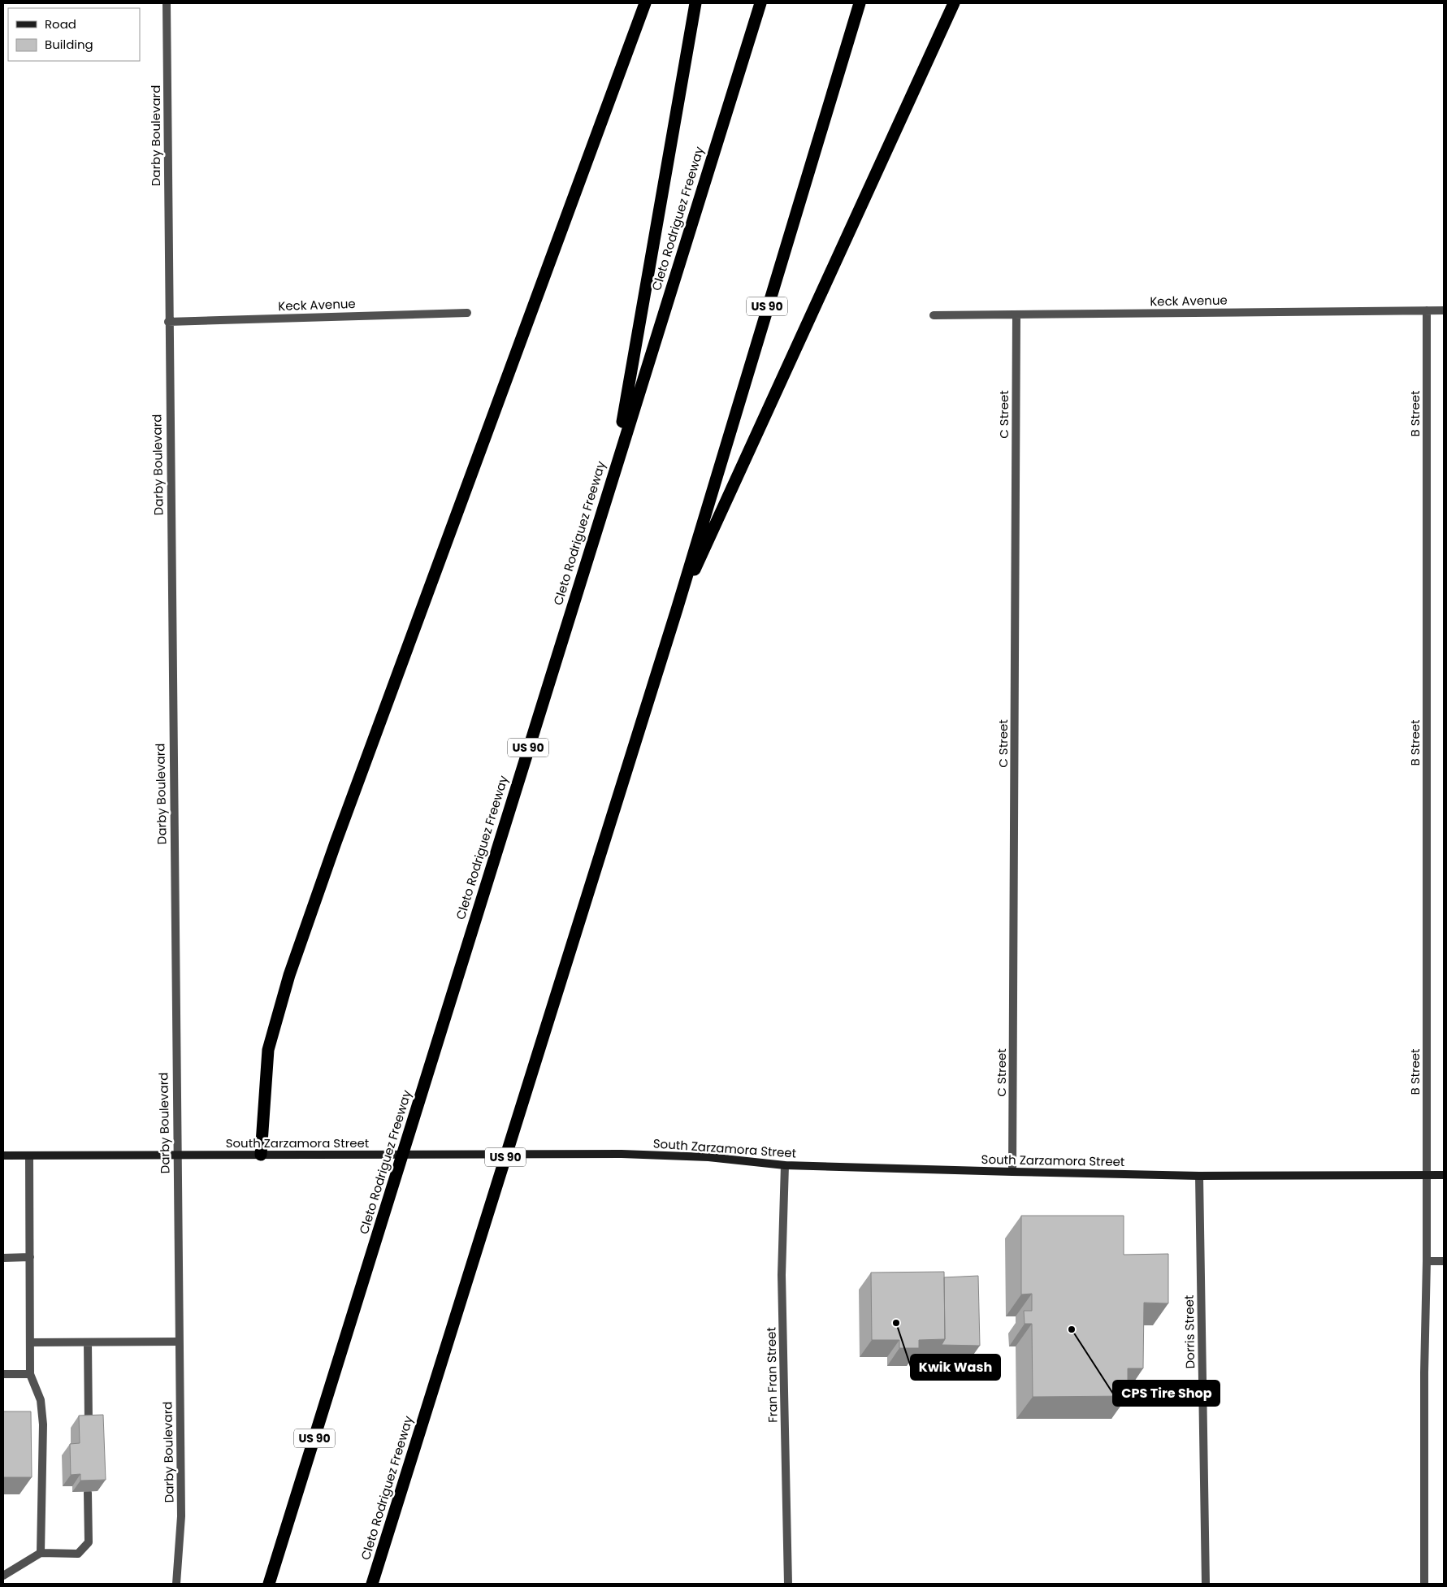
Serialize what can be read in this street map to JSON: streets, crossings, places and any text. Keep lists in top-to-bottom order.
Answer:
{
  "streets": {
    "highway": ["Cleto Rodriguez Freeway", "US 90"],
    "main road": ["South Zarzamora Street"],
    "street": [
      "Darby Boulevard",
      "Keck Avenue",
      "B Street",
      "C Street",
      "Dorris Street",
      "Fran Fran Street"
    ]
  },
  "crossings": [
    ["Darby Boulevard", "Keck Avenue"],
    ["Darby Boulevard", "South Zarzamora Street"],
    ["Keck Avenue", "B Street"],
    ["Keck Avenue", "C Street"],
    ["B Street", "South Zarzamora Street"],
    ["C Street", "South Zarzamora Street"],
    ["South Zarzamora Street", "Dorris Street"],
    ["South Zarzamora Street", "Fran Fran Street"]
  ],
  "places": ["Kwik Wash", "CPS Tire Shop"],
  "legend": ["Road", "Building"]
}
